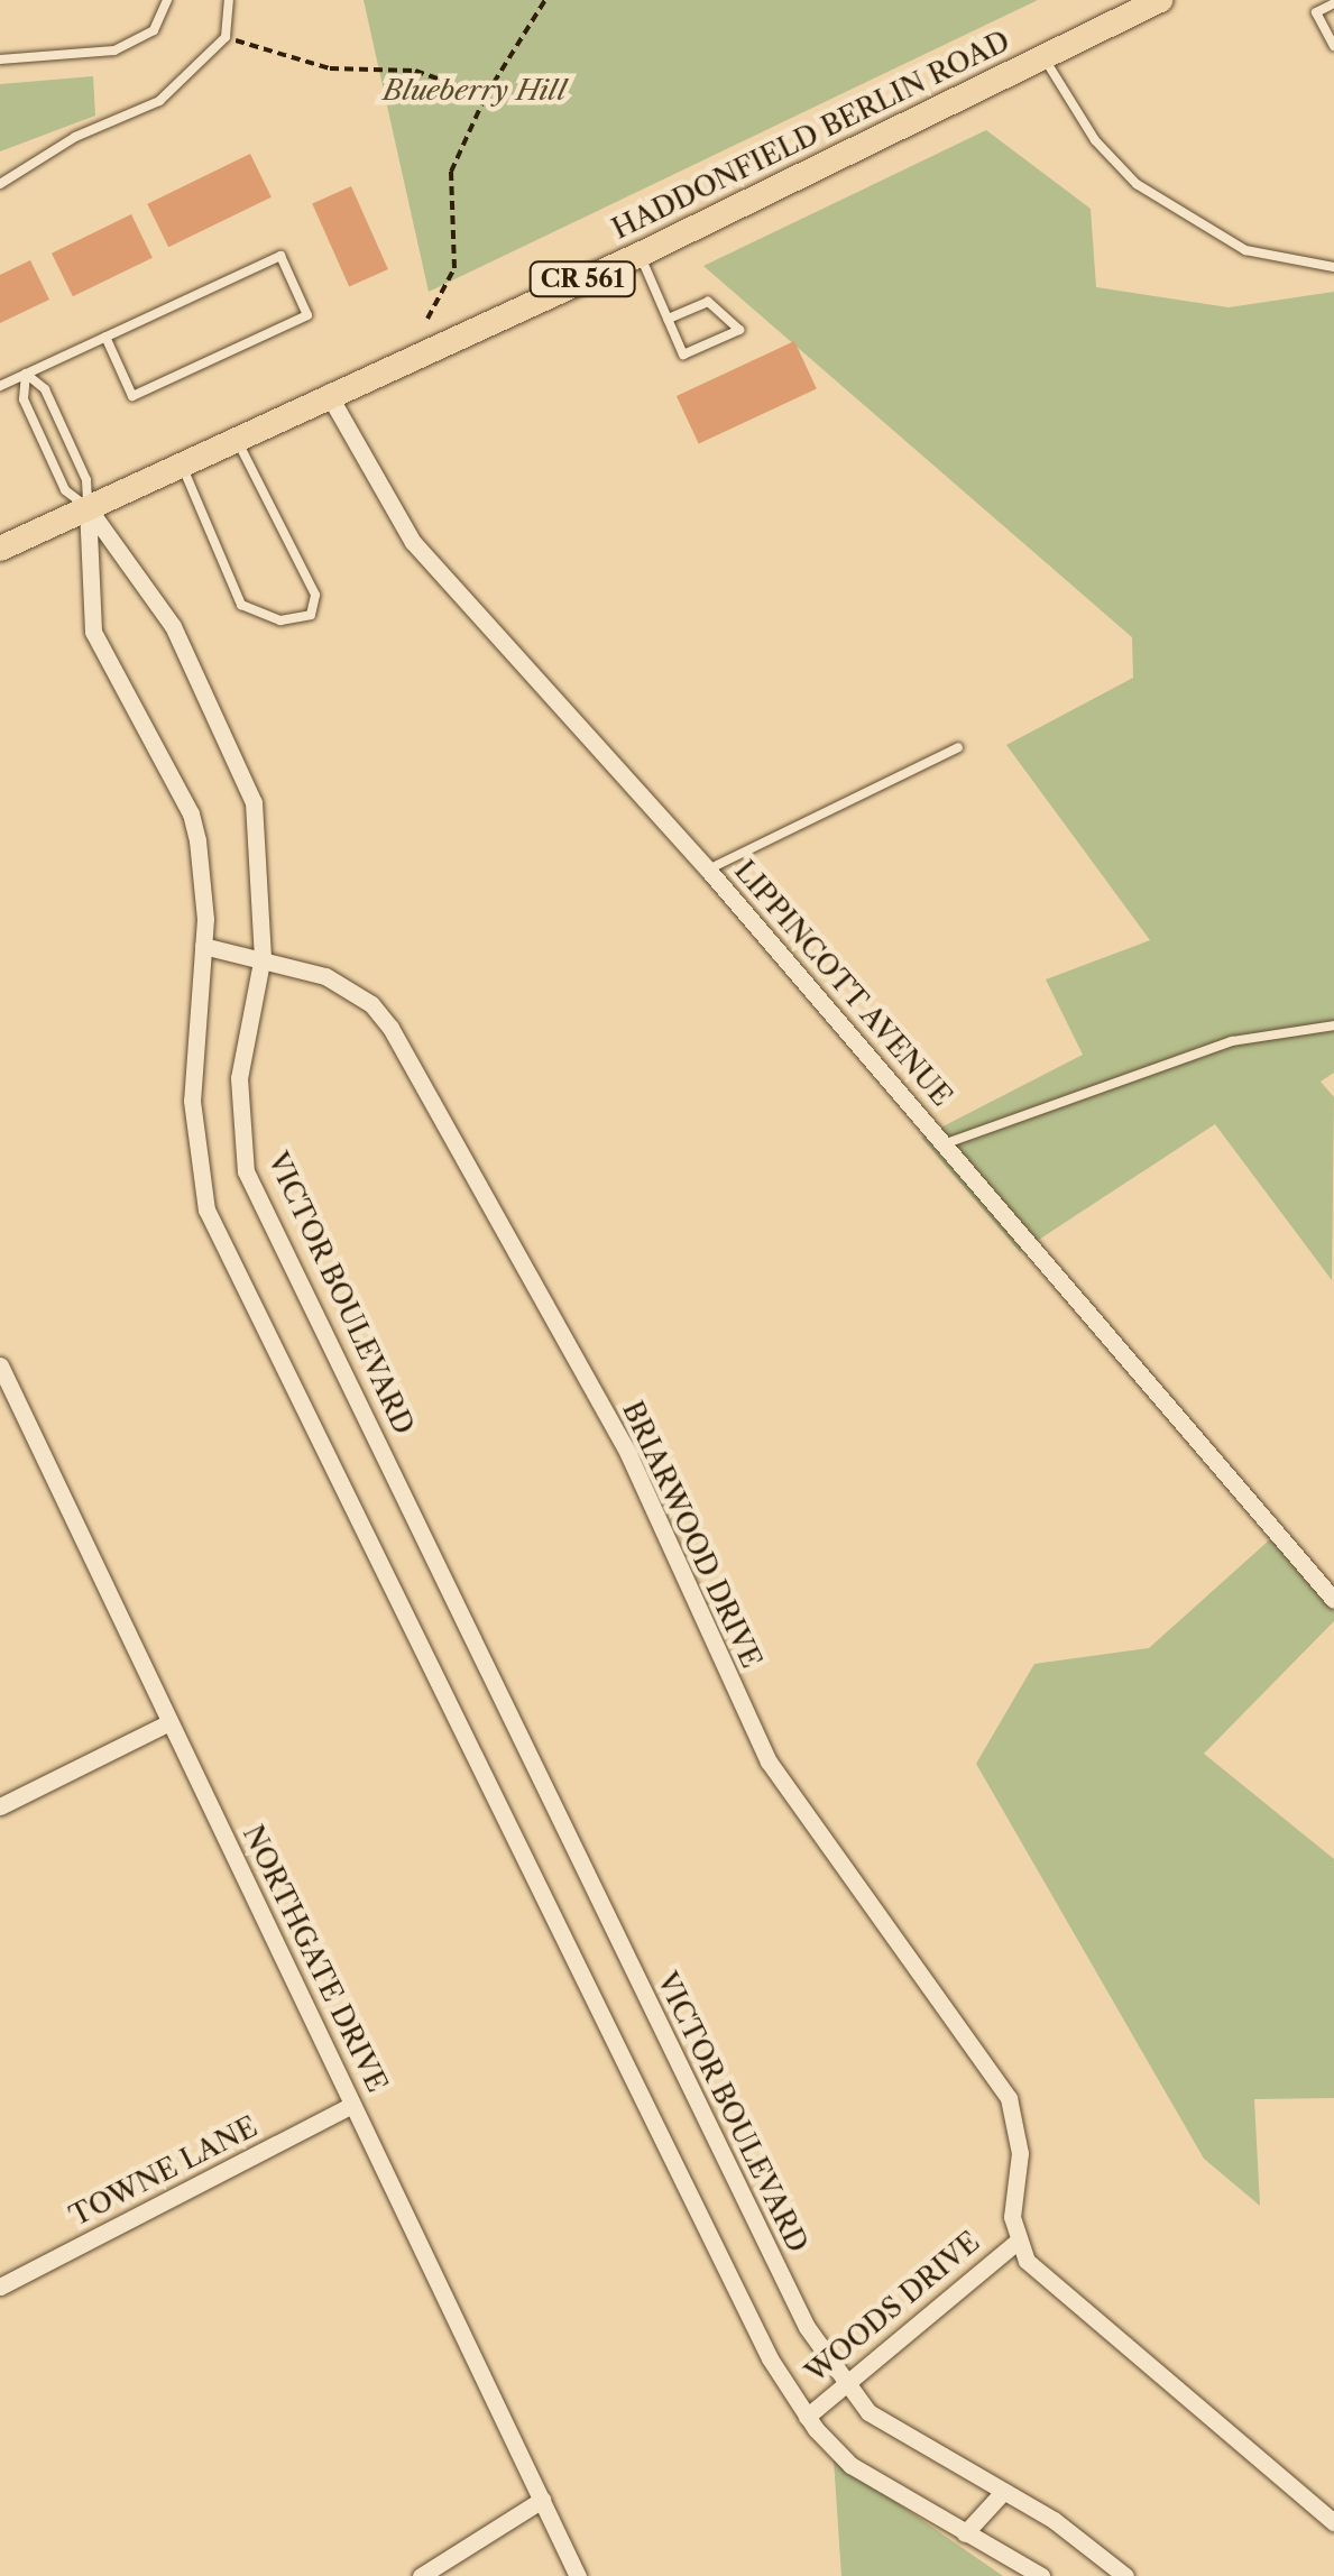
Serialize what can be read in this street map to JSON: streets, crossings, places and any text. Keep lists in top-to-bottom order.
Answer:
{
  "streets": {
    "main road": ["HADDONFIELD BERLIN ROAD", "CR 561"],
    "street": [
      "LIPPINCOTT AVENUE",
      "VICTOR BOULEVARD",
      "BRIARWOOD DRIVE",
      "NORTHGATE DRIVE",
      "TOWNE LANE",
      "WOODS DRIVE"
    ]
  },
  "crossings": [
    ["HADDONFIELD BERLIN ROAD", "LIPPINCOTT AVENUE"],
    ["HADDONFIELD BERLIN ROAD", "VICTOR BOULEVARD"],
    ["VICTOR BOULEVARD", "BRIARWOOD DRIVE"],
    ["VICTOR BOULEVARD", "WOODS DRIVE"],
    ["BRIARWOOD DRIVE", "WOODS DRIVE"],
    ["NORTHGATE DRIVE", "TOWNE LANE"]
  ],
  "parks": ["Blueberry Hill"]
}
